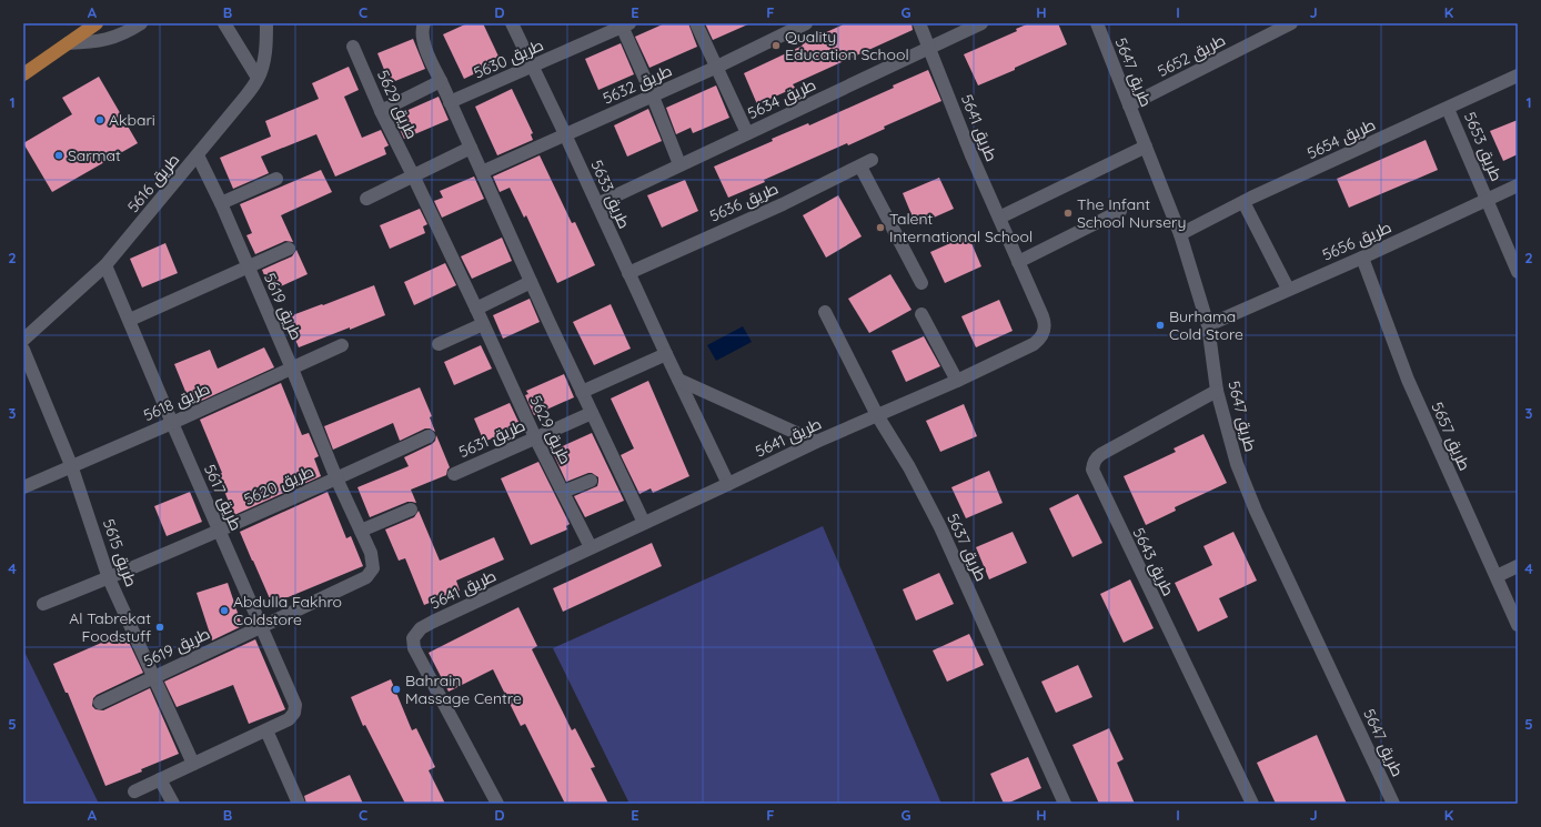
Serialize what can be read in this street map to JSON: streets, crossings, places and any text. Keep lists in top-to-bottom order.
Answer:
{
  "streets": {
    "street": [
      "طريق 5652",
      "طريق 5630",
      "طريق 5647",
      "طريق 5632",
      "طريق 5634",
      "طريق 5629",
      "طريق 5641",
      "طريق 5654",
      "طريق 5653",
      "طريق 5616",
      "طريق 5633",
      "طريق 5636",
      "طريق 5656",
      "طريق 5619",
      "طريق 5618",
      "طريق 5657",
      "طريق 5631",
      "طريق 5620",
      "طريق 5617",
      "طريق 5637",
      "طريق 5615",
      "طريق 5643"
    ]
  },
  "crossings": [
    ["طريق 5652", "طريق 5647"],
    ["طريق 5630", "طريق 5633"],
    ["طريق 5647", "طريق 5654"],
    ["طريق 5647", "طريق 5656"],
    ["طريق 5647", "طريق 5643"],
    ["طريق 5632", "طريق 5633"],
    ["طريق 5634", "طريق 5641"],
    ["طريق 5634", "طريق 5633"],
    ["طريق 5629", "طريق 5641"],
    ["طريق 5629", "طريق 5631"],
    ["طريق 5641", "طريق 5633"],
    ["طريق 5641", "طريق 5637"],
    ["طريق 5654", "طريق 5653"],
    ["طريق 5653", "طريق 5656"],
    ["طريق 5616", "طريق 5619"],
    ["طريق 5616", "طريق 5617"],
    ["طريق 5633", "طريق 5636"],
    ["طريق 5656", "طريق 5657"],
    ["طريق 5619", "طريق 5618"],
    ["طريق 5619", "طريق 5620"],
    ["طريق 5619", "طريق 5617"],
    ["طريق 5619", "طريق 5615"],
    ["طريق 5618", "طريق 5617"],
    ["طريق 5618", "طريق 5615"],
    ["طريق 5620", "طريق 5617"],
    ["طريق 5620", "طريق 5615"],
    ["طريق 5617", "طريق 5615"]
  ],
  "places": [
    "Quality Education School",
    "Akbari",
    "Sarmat",
    "The Infant School Nursery",
    "Talent International School",
    "Burhama Cold Store",
    "Abdulla Fakhro Coldstore",
    "Al Tabrekat Foodstuff",
    "Bahrain Massage Centre"
  ],
  "grid": {
    "columns": [
      "A",
      "B",
      "C",
      "D",
      "E",
      "F",
      "G",
      "H",
      "I",
      "J",
      "K"
    ],
    "rows": [
      "1",
      "2",
      "3",
      "4",
      "5"
    ]
  }
}
